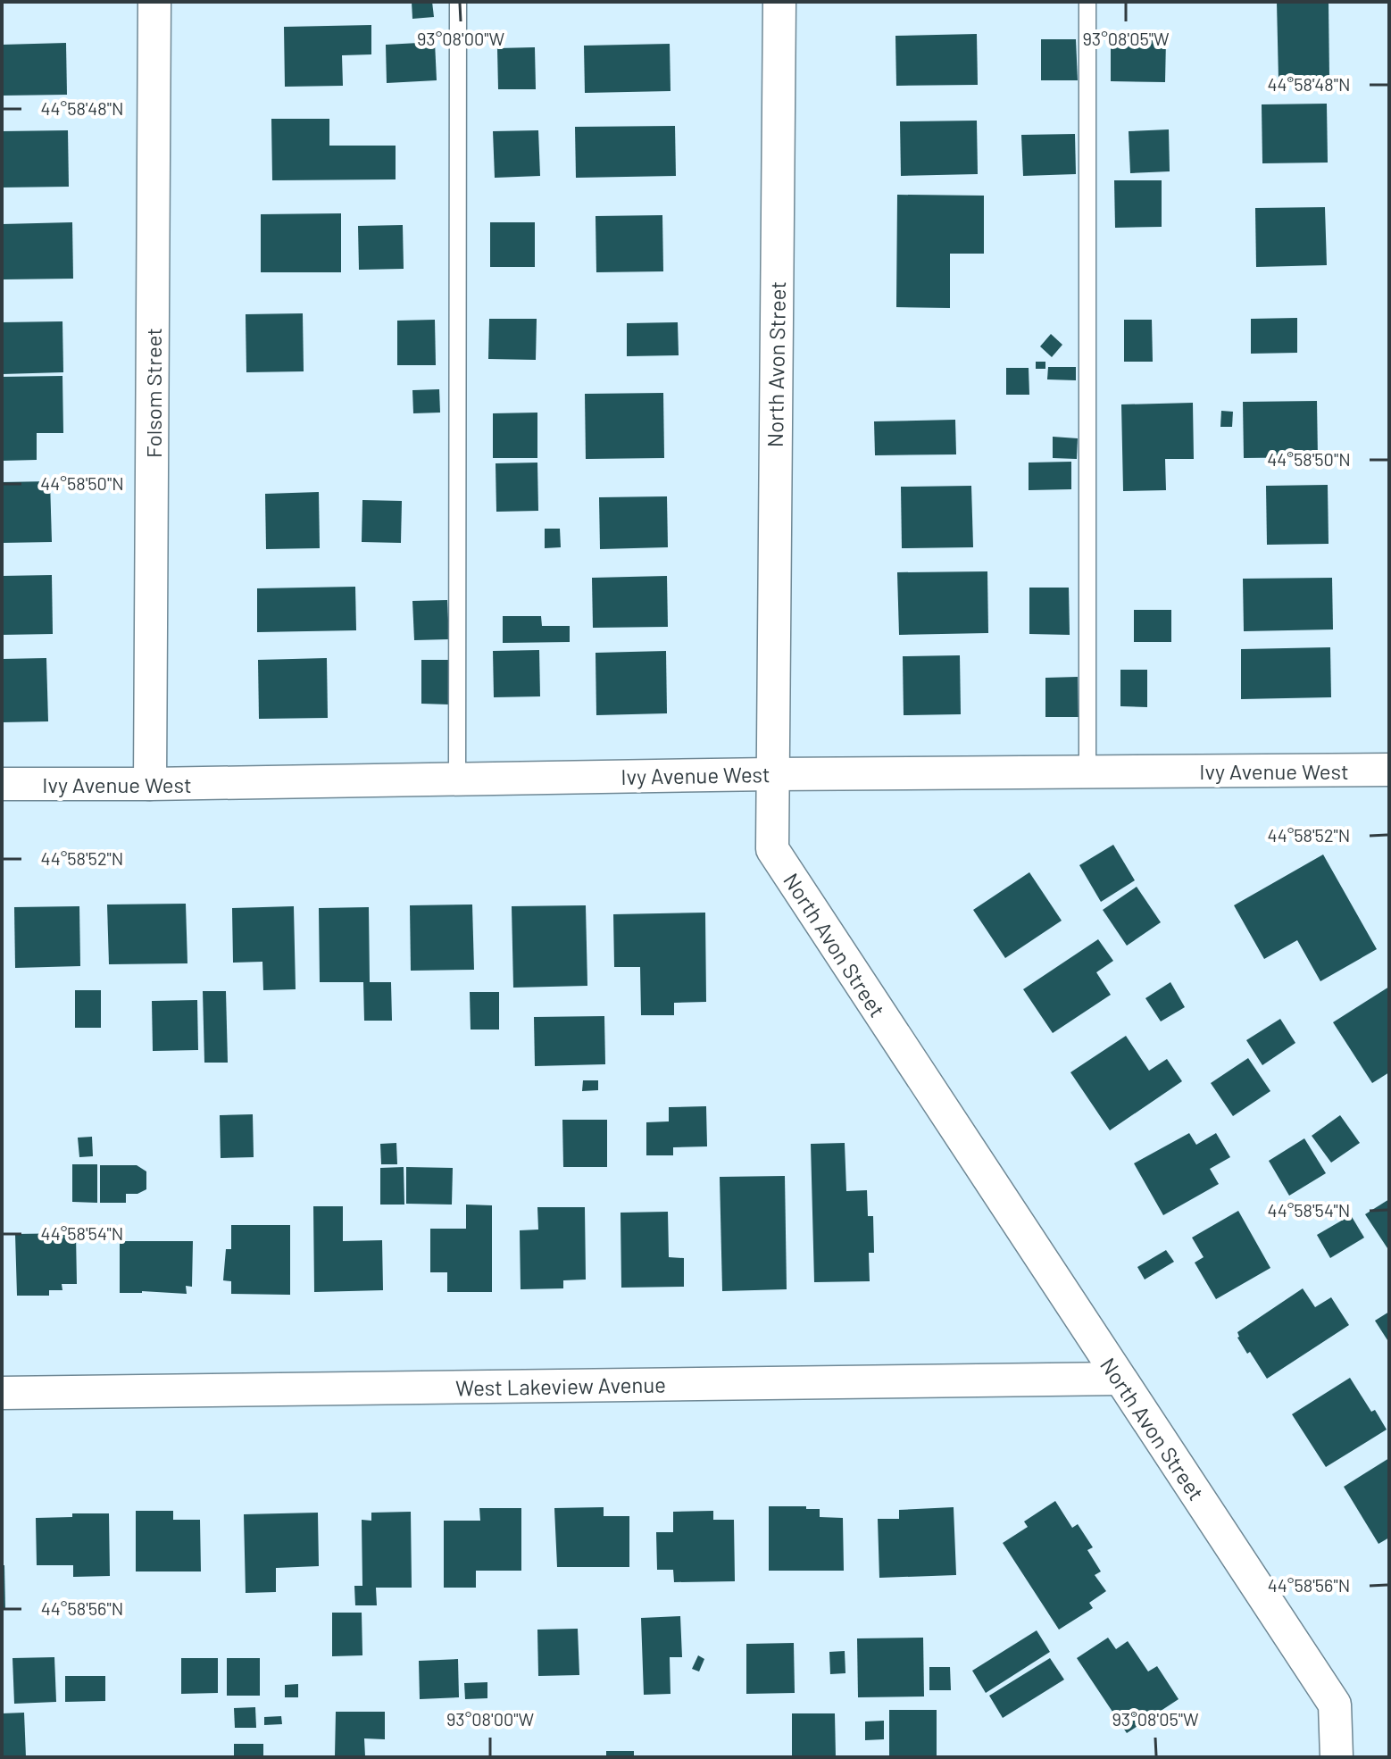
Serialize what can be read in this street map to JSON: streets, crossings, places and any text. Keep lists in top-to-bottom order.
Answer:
{
  "streets": {
    "street": [
      "North Avon Street",
      "Folsom Street",
      "Ivy Avenue West",
      "West Lakeview Avenue"
    ]
  },
  "crossings": [
    ["North Avon Street", "Ivy Avenue West"],
    ["North Avon Street", "West Lakeview Avenue"],
    ["Folsom Street", "Ivy Avenue West"]
  ],
  "coordinates": [
    "93°08'00\"W",
    "93°08'05\"W",
    "44°58'48\"N",
    "44°58'50\"N",
    "44°58'52\"N",
    "44°58'54\"N",
    "44°58'56\"N"
  ]
}
